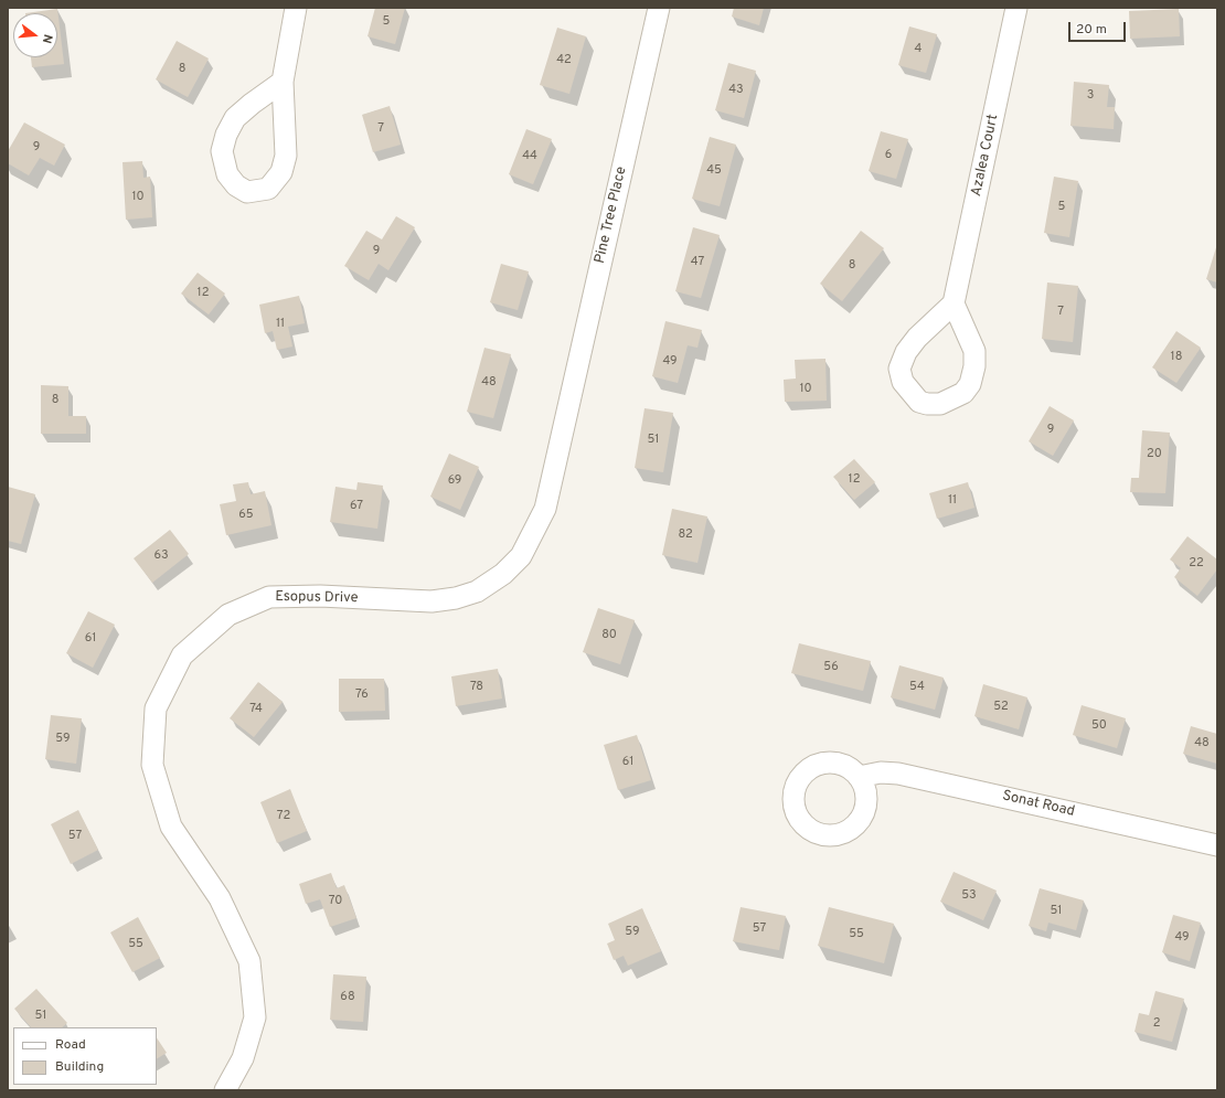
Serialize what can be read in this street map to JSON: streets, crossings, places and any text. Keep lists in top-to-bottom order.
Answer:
{
  "streets": {
    "street": [
      "Azalea Court",
      "Pine Tree Place",
      "Esopus Drive",
      "Sonat Road"
    ]
  },
  "crossings": [
    ["Pine Tree Place", "Esopus Drive"]
  ],
  "house_numbers": [
    "5",
    "4",
    "42",
    "8",
    "43",
    "3",
    "7",
    "9",
    "6",
    "44",
    "45",
    "10",
    "5",
    "9",
    "47",
    "8",
    "12",
    "7",
    "11",
    "18",
    "49",
    "48",
    "10",
    "8",
    "9",
    "51",
    "20",
    "12",
    "69",
    "11",
    "67",
    "65",
    "82",
    "63",
    "22",
    "80",
    "61",
    "56",
    "78",
    "54",
    "76",
    "52",
    "74",
    "50",
    "59",
    "48",
    "61",
    "72",
    "57",
    "53",
    "70",
    "51",
    "57",
    "59",
    "55",
    "49",
    "55",
    "68",
    "51",
    "2"
  ],
  "legend": ["Road", "Building"],
  "scale_bar": "20 m",
  "north": "right"
}
